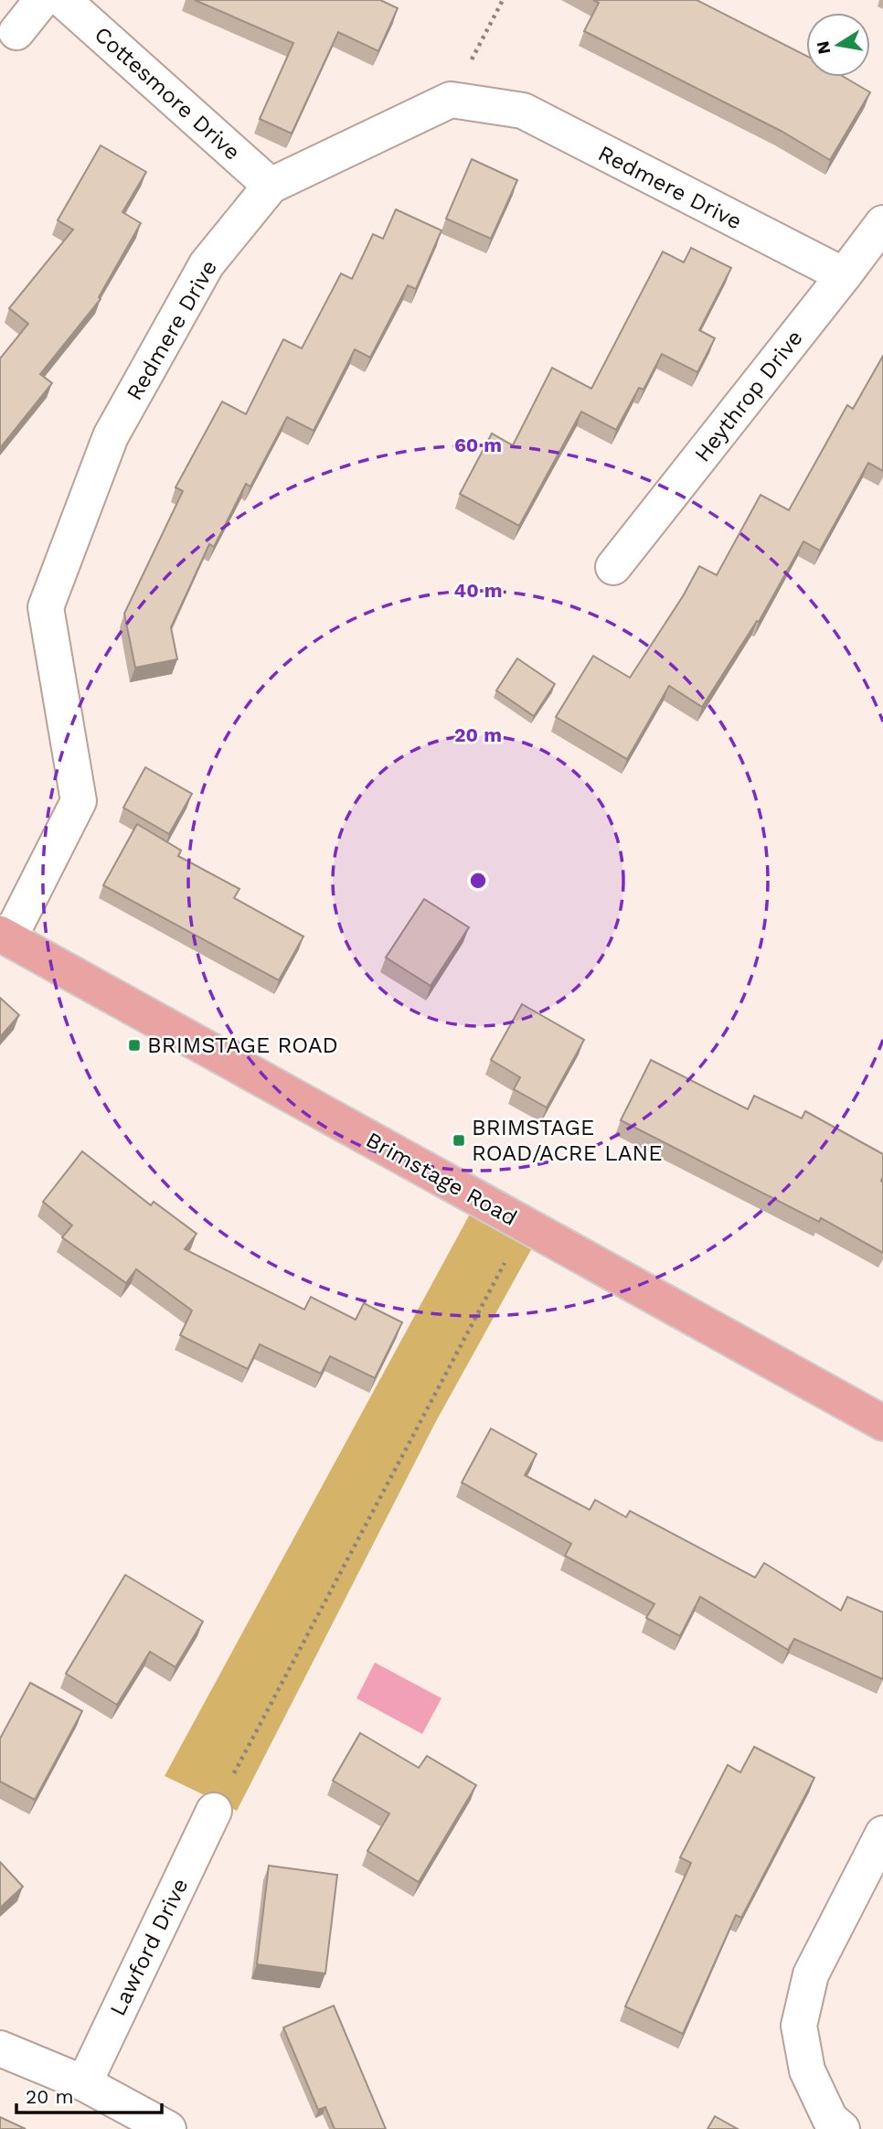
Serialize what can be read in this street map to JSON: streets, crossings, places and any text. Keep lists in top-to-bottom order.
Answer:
{
  "streets": {
    "main road": ["Brimstage Road"],
    "street": [
      "Cottesmore Drive",
      "Redmere Drive",
      "Heythrop Drive",
      "Lawford Drive"
    ]
  },
  "crossings": [
    ["Cottesmore Drive", "Redmere Drive"],
    ["Redmere Drive", "Heythrop Drive"],
    ["Redmere Drive", "Brimstage Road"]
  ],
  "places": {
    "transit": ["BRIMSTAGE ROAD", "BRIMSTAGE ROAD/ACRE LANE"]
  },
  "scale_bar": "20 m",
  "north": "left",
  "rings": ["60 m", "40 m", "20 m"]
}
